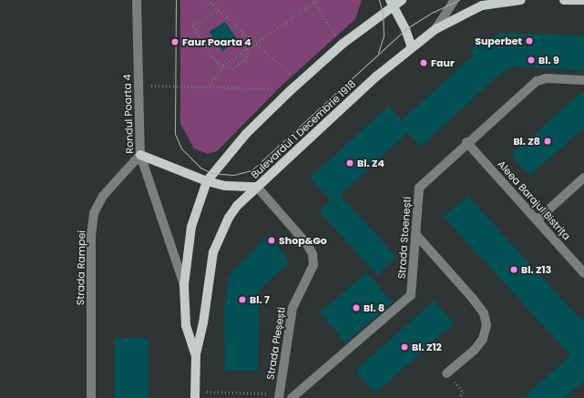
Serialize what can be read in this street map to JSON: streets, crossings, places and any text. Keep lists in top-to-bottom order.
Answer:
{
  "streets": {
    "main road": ["Bulevardul 1 Decembrie 1918"],
    "street": [
      "Rondul Poarta 4",
      "Aleea Barajul Bistrița",
      "Strada Stoenești",
      "Strada Rampei",
      "Strada Pleșești"
    ]
  },
  "crossings": [
    ["Rondul Poarta 4", "Bulevardul 1 Decembrie 1918"],
    ["Rondul Poarta 4", "Strada Rampei"],
    ["Bulevardul 1 Decembrie 1918", "Strada Pleșești"],
    ["Aleea Barajul Bistrița", "Strada Stoenești"]
  ],
  "places": [
    "Superbet",
    "Faur Poarta 4",
    "Bl. 9",
    "Faur",
    "Bl. Z8",
    "Bl. Z4",
    "Shop&Go",
    "Bl. Z13",
    "Bl. 7",
    "Bl. 8",
    "Bl. Z12"
  ]
}
